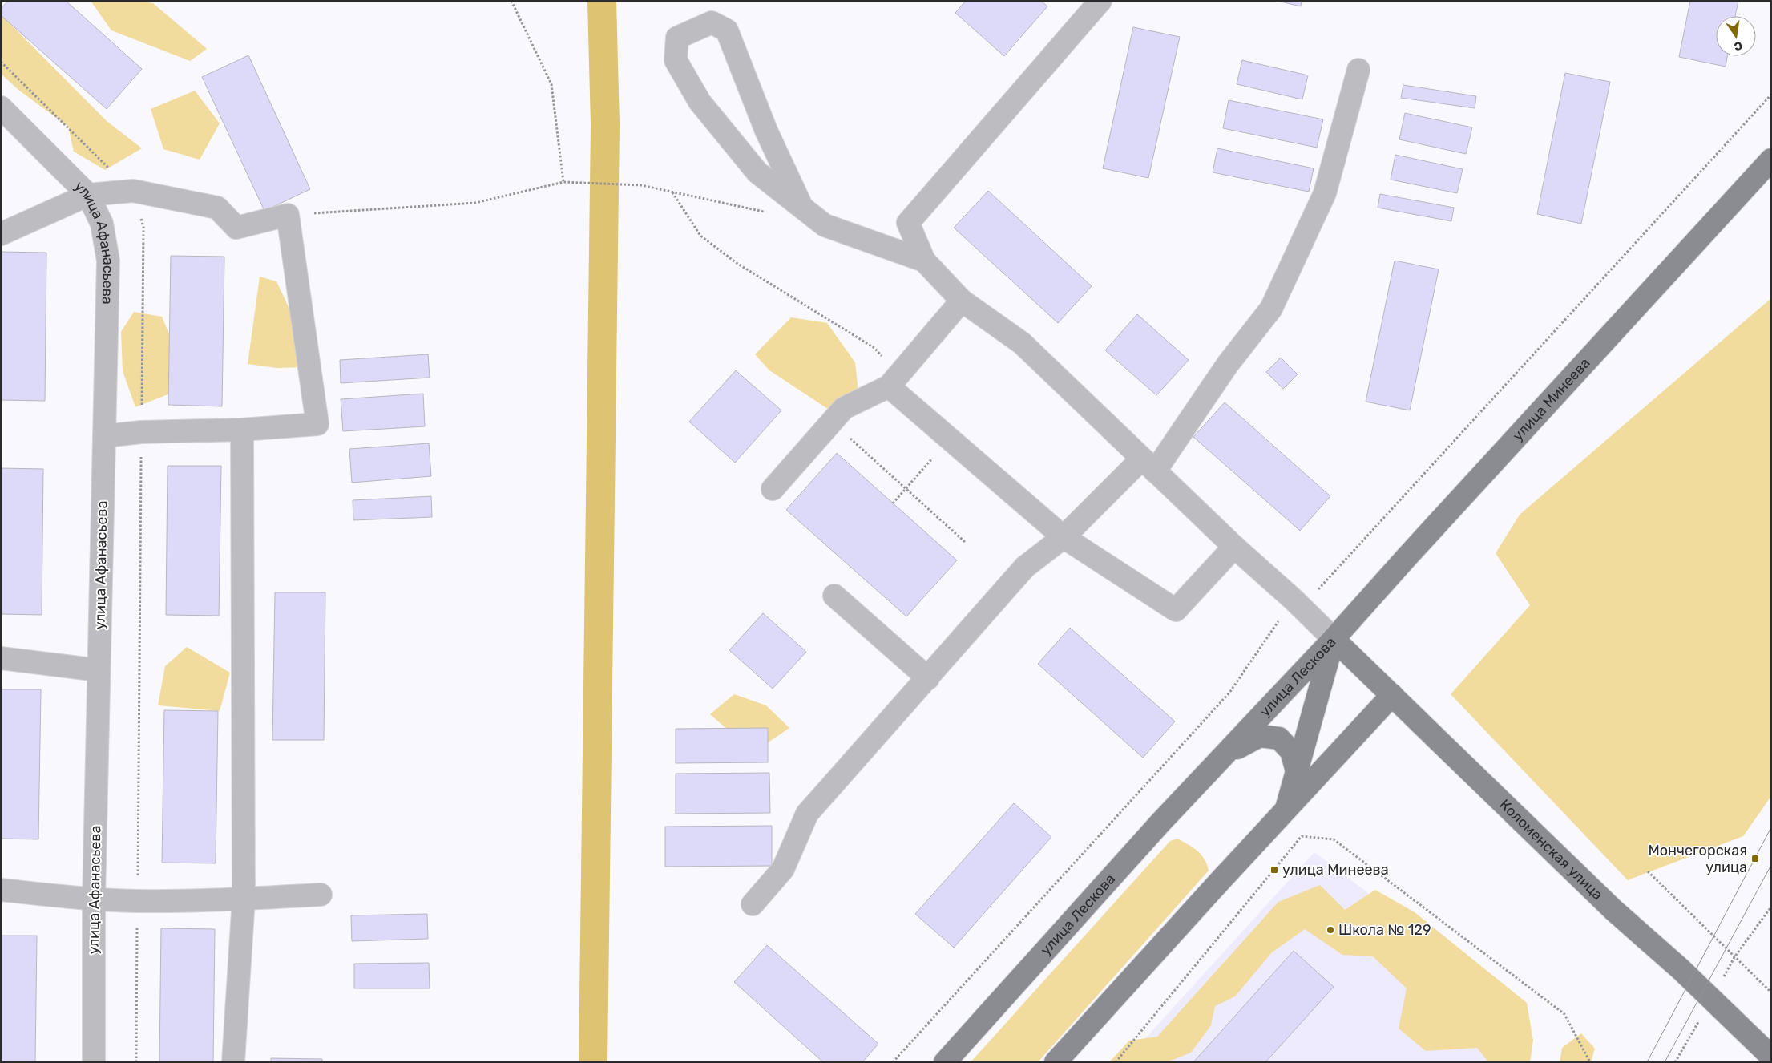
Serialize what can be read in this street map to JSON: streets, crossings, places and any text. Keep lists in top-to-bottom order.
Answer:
{
  "streets": {
    "main road": ["улица Минеева", "улица Лескова", "Коломенская улица"],
    "street": ["улица Афанасьева"]
  },
  "crossings": [
    ["улица Минеева", "улица Лескова"],
    ["улица Минеева", "Коломенская улица"],
    ["улица Лескова", "Коломенская улица"]
  ],
  "places": {
    "transit": ["Мончегорская улица", "улица Минеева"],
    "other": ["Школа № 129"]
  },
  "north": "bottom"
}
